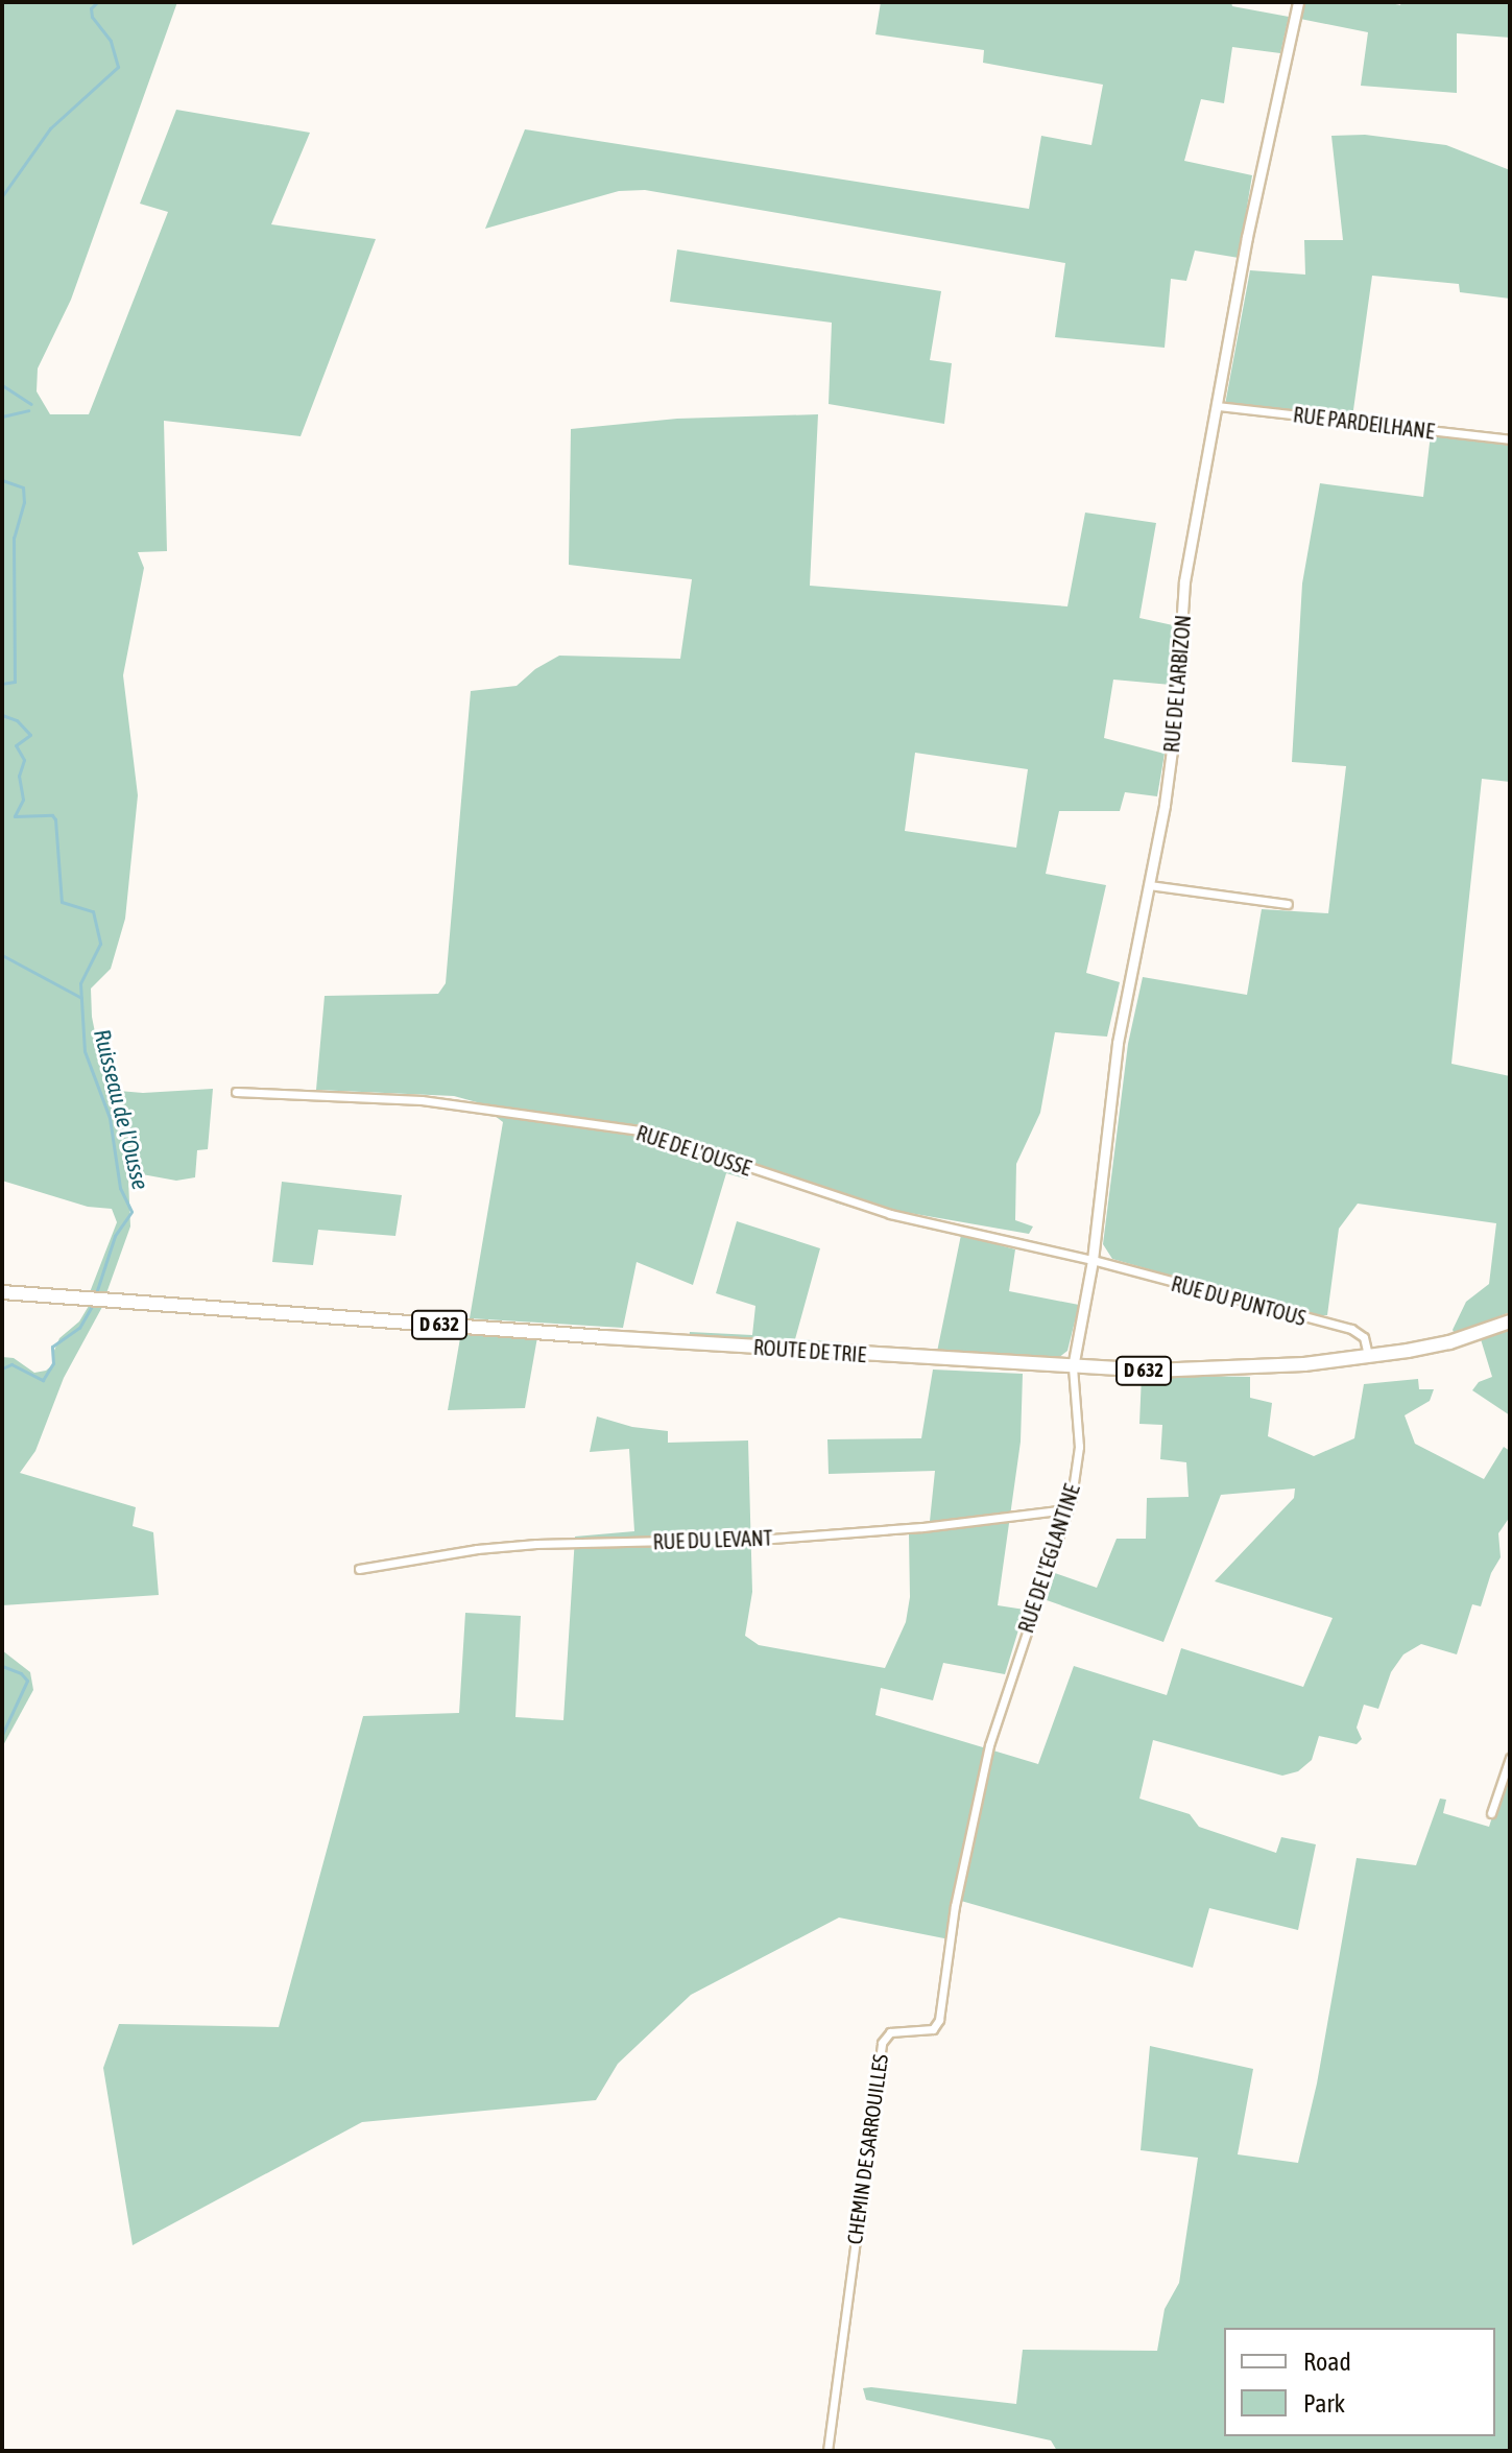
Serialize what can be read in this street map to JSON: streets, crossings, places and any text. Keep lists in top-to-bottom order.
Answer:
{
  "streets": {
    "main road": ["D 632", "ROUTE DE TRIE"],
    "street": [
      "RUE PARDEILHANE",
      "RUE DE L'ARBIZON",
      "RUE DE L'OUSSE",
      "RUE DU PUNTOUS",
      "RUE DU LEVANT",
      "RUE DE L'EGLANTINE",
      "CHEMIN DE SARROUILLES"
    ]
  },
  "crossings": [
    ["RUE PARDEILHANE", "RUE DE L'ARBIZON"],
    ["RUE DE L'ARBIZON", "RUE DE L'OUSSE"],
    ["RUE DE L'ARBIZON", "RUE DU PUNTOUS"],
    ["RUE DE L'ARBIZON", "ROUTE DE TRIE"],
    ["RUE DE L'ARBIZON", "RUE DE L'EGLANTINE"],
    ["RUE DE L'OUSSE", "RUE DU PUNTOUS"],
    ["RUE DU PUNTOUS", "ROUTE DE TRIE"],
    ["ROUTE DE TRIE", "RUE DE L'EGLANTINE"],
    ["RUE DU LEVANT", "RUE DE L'EGLANTINE"],
    ["RUE DE L'EGLANTINE", "CHEMIN DE SARROUILLES"]
  ],
  "water": ["Ruisseau de l'Ousse"],
  "legend": ["Road", "Park"]
}
